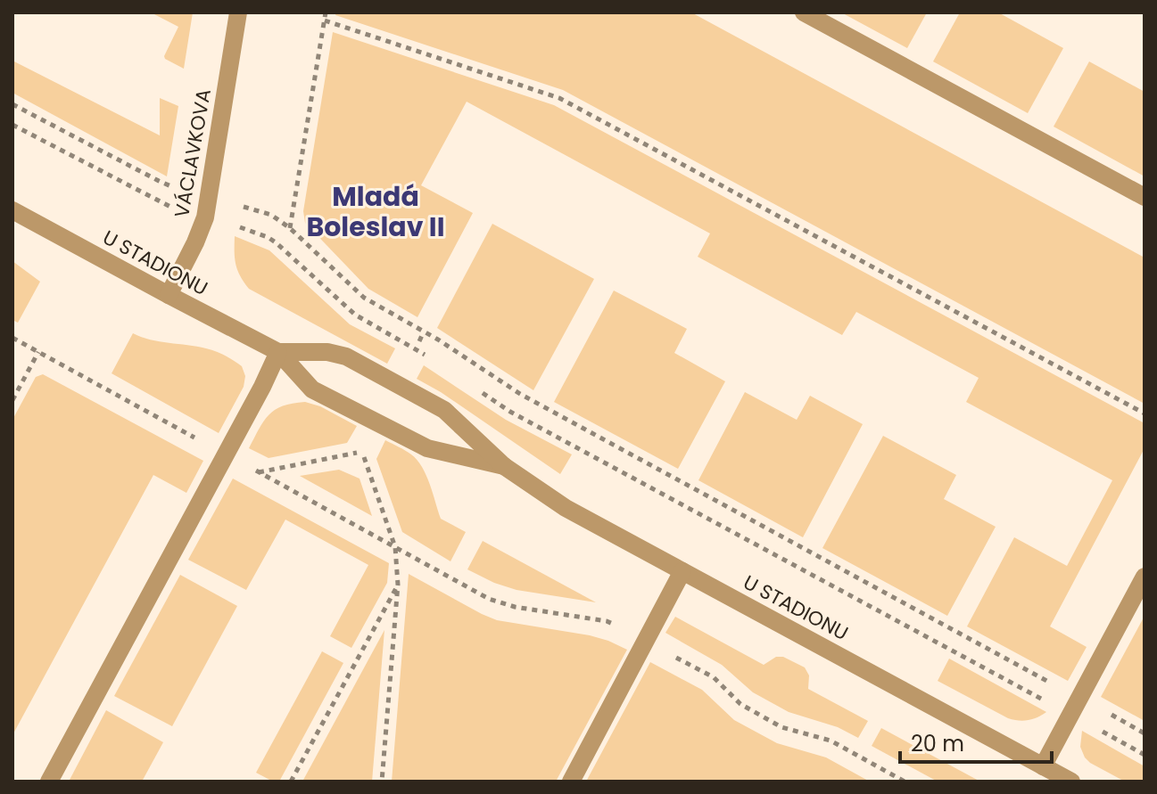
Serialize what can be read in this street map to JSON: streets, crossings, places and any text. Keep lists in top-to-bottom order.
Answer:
{
  "streets": {
    "street": ["VÁCLAVKOVA", "U STADIONU"]
  },
  "crossings": [
    ["VÁCLAVKOVA", "U STADIONU"]
  ],
  "districts": ["Mladá Boleslav II"],
  "scale_bar": "20 m"
}
